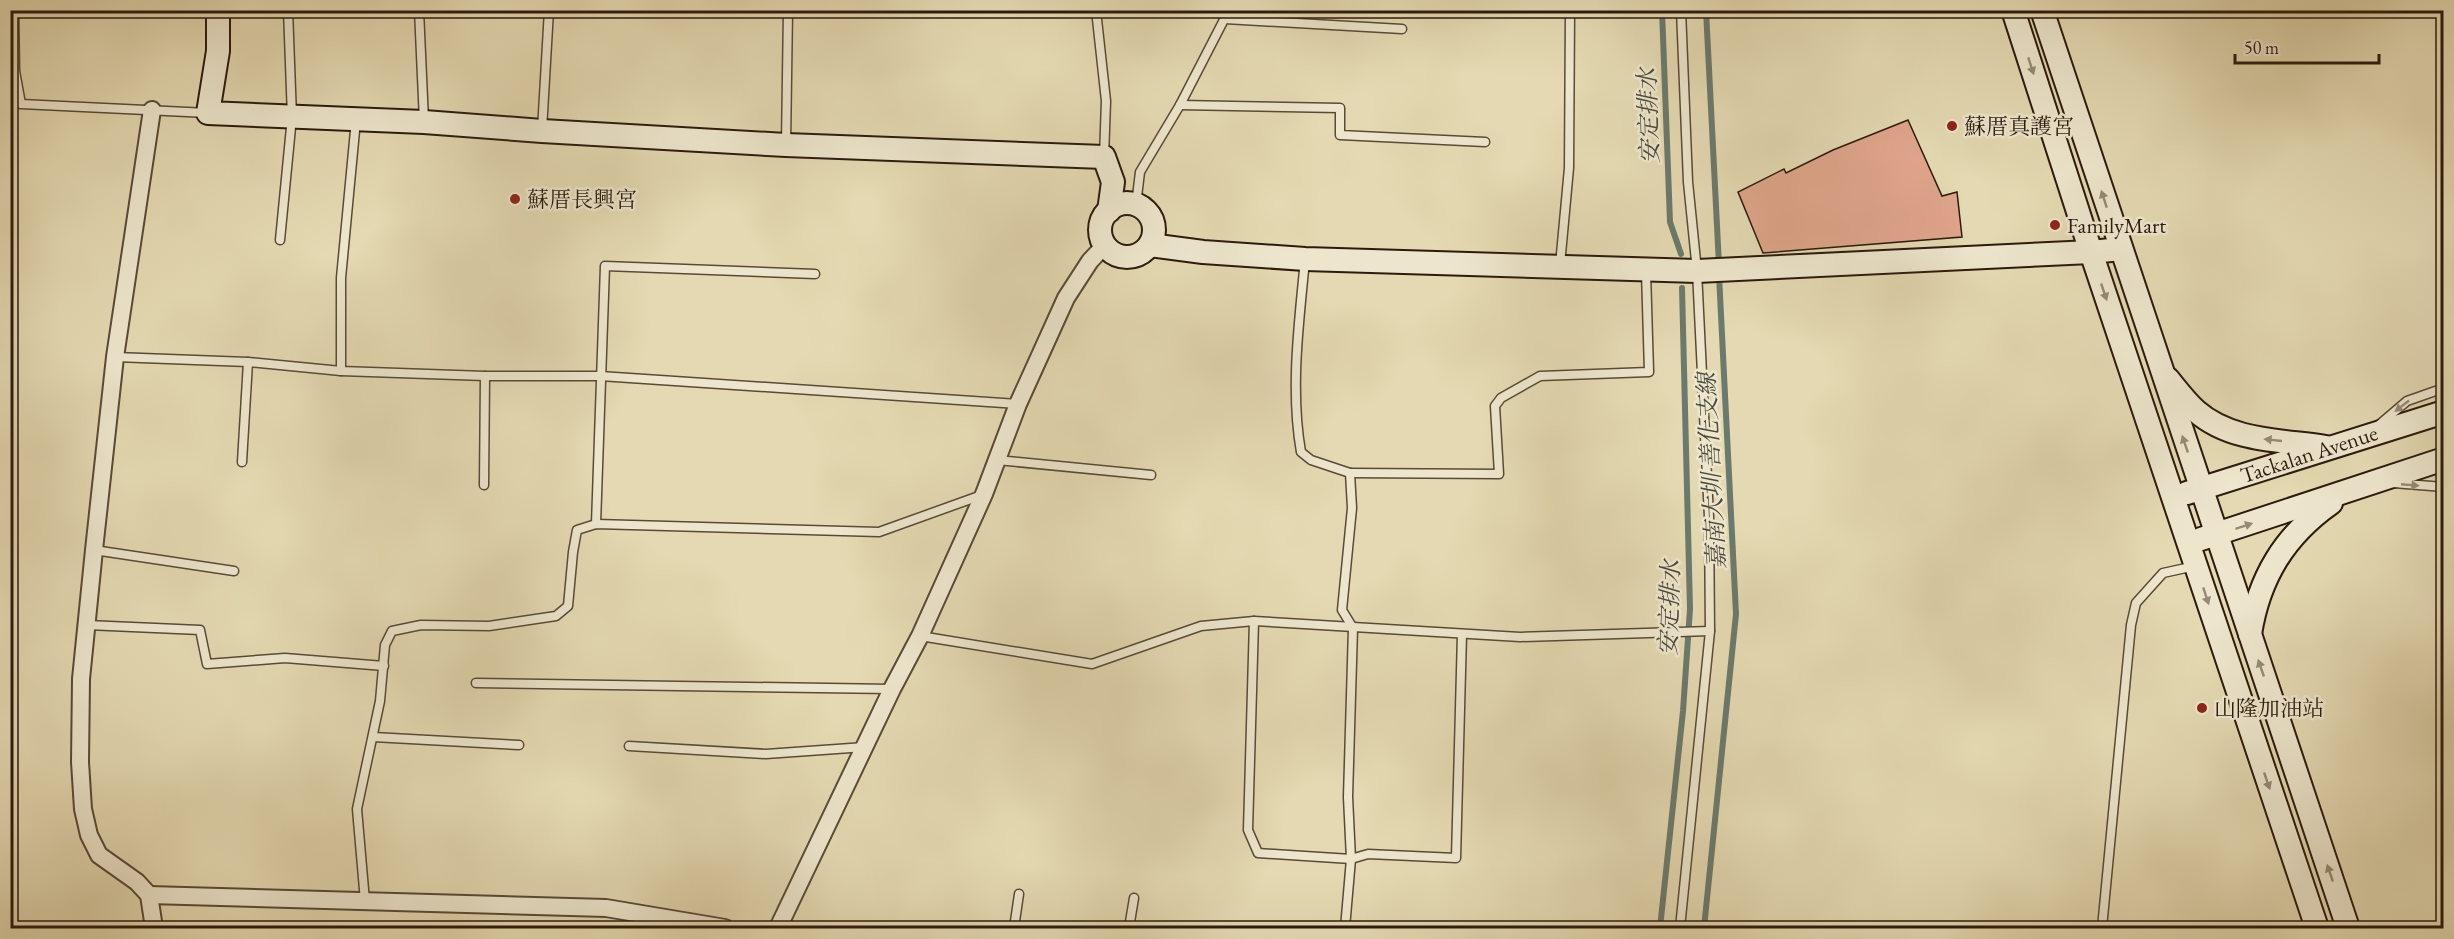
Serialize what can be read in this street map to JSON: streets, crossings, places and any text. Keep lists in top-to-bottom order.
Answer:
{
  "streets": {
    "street": ["Tackalan Avenue"]
  },
  "water": ["安定排水", "嘉南大圳 善化支線"],
  "places": [
    "蘇厝真護宮",
    "蘇厝長興宮",
    "FamilyMart",
    "山隆加油站"
  ],
  "scale_bar": "50 m"
}
